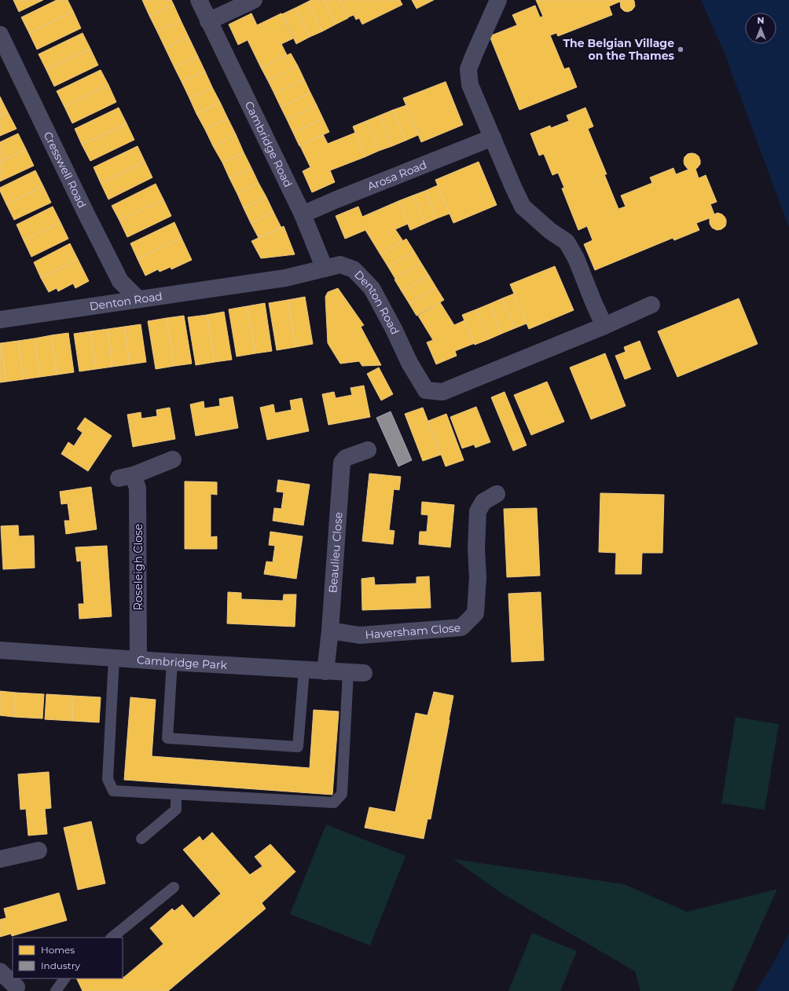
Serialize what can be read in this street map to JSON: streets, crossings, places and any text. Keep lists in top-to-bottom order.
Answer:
{
  "streets": {
    "street": [
      "Cambridge Road",
      "Cresswell Road",
      "Arosa Road",
      "Denton Road",
      "Beaulieu Close",
      "Roseleigh Close",
      "Haversham Close",
      "Cambridge Park"
    ]
  },
  "crossings": [
    ["Cambridge Road", "Arosa Road"],
    ["Cambridge Road", "Denton Road"],
    ["Cresswell Road", "Denton Road"],
    ["Beaulieu Close", "Haversham Close"],
    ["Beaulieu Close", "Cambridge Park"],
    ["Roseleigh Close", "Cambridge Park"]
  ],
  "places": ["The Belgian Village on the Thames"],
  "legend": ["Homes", "Industry"],
  "north": "top"
}
